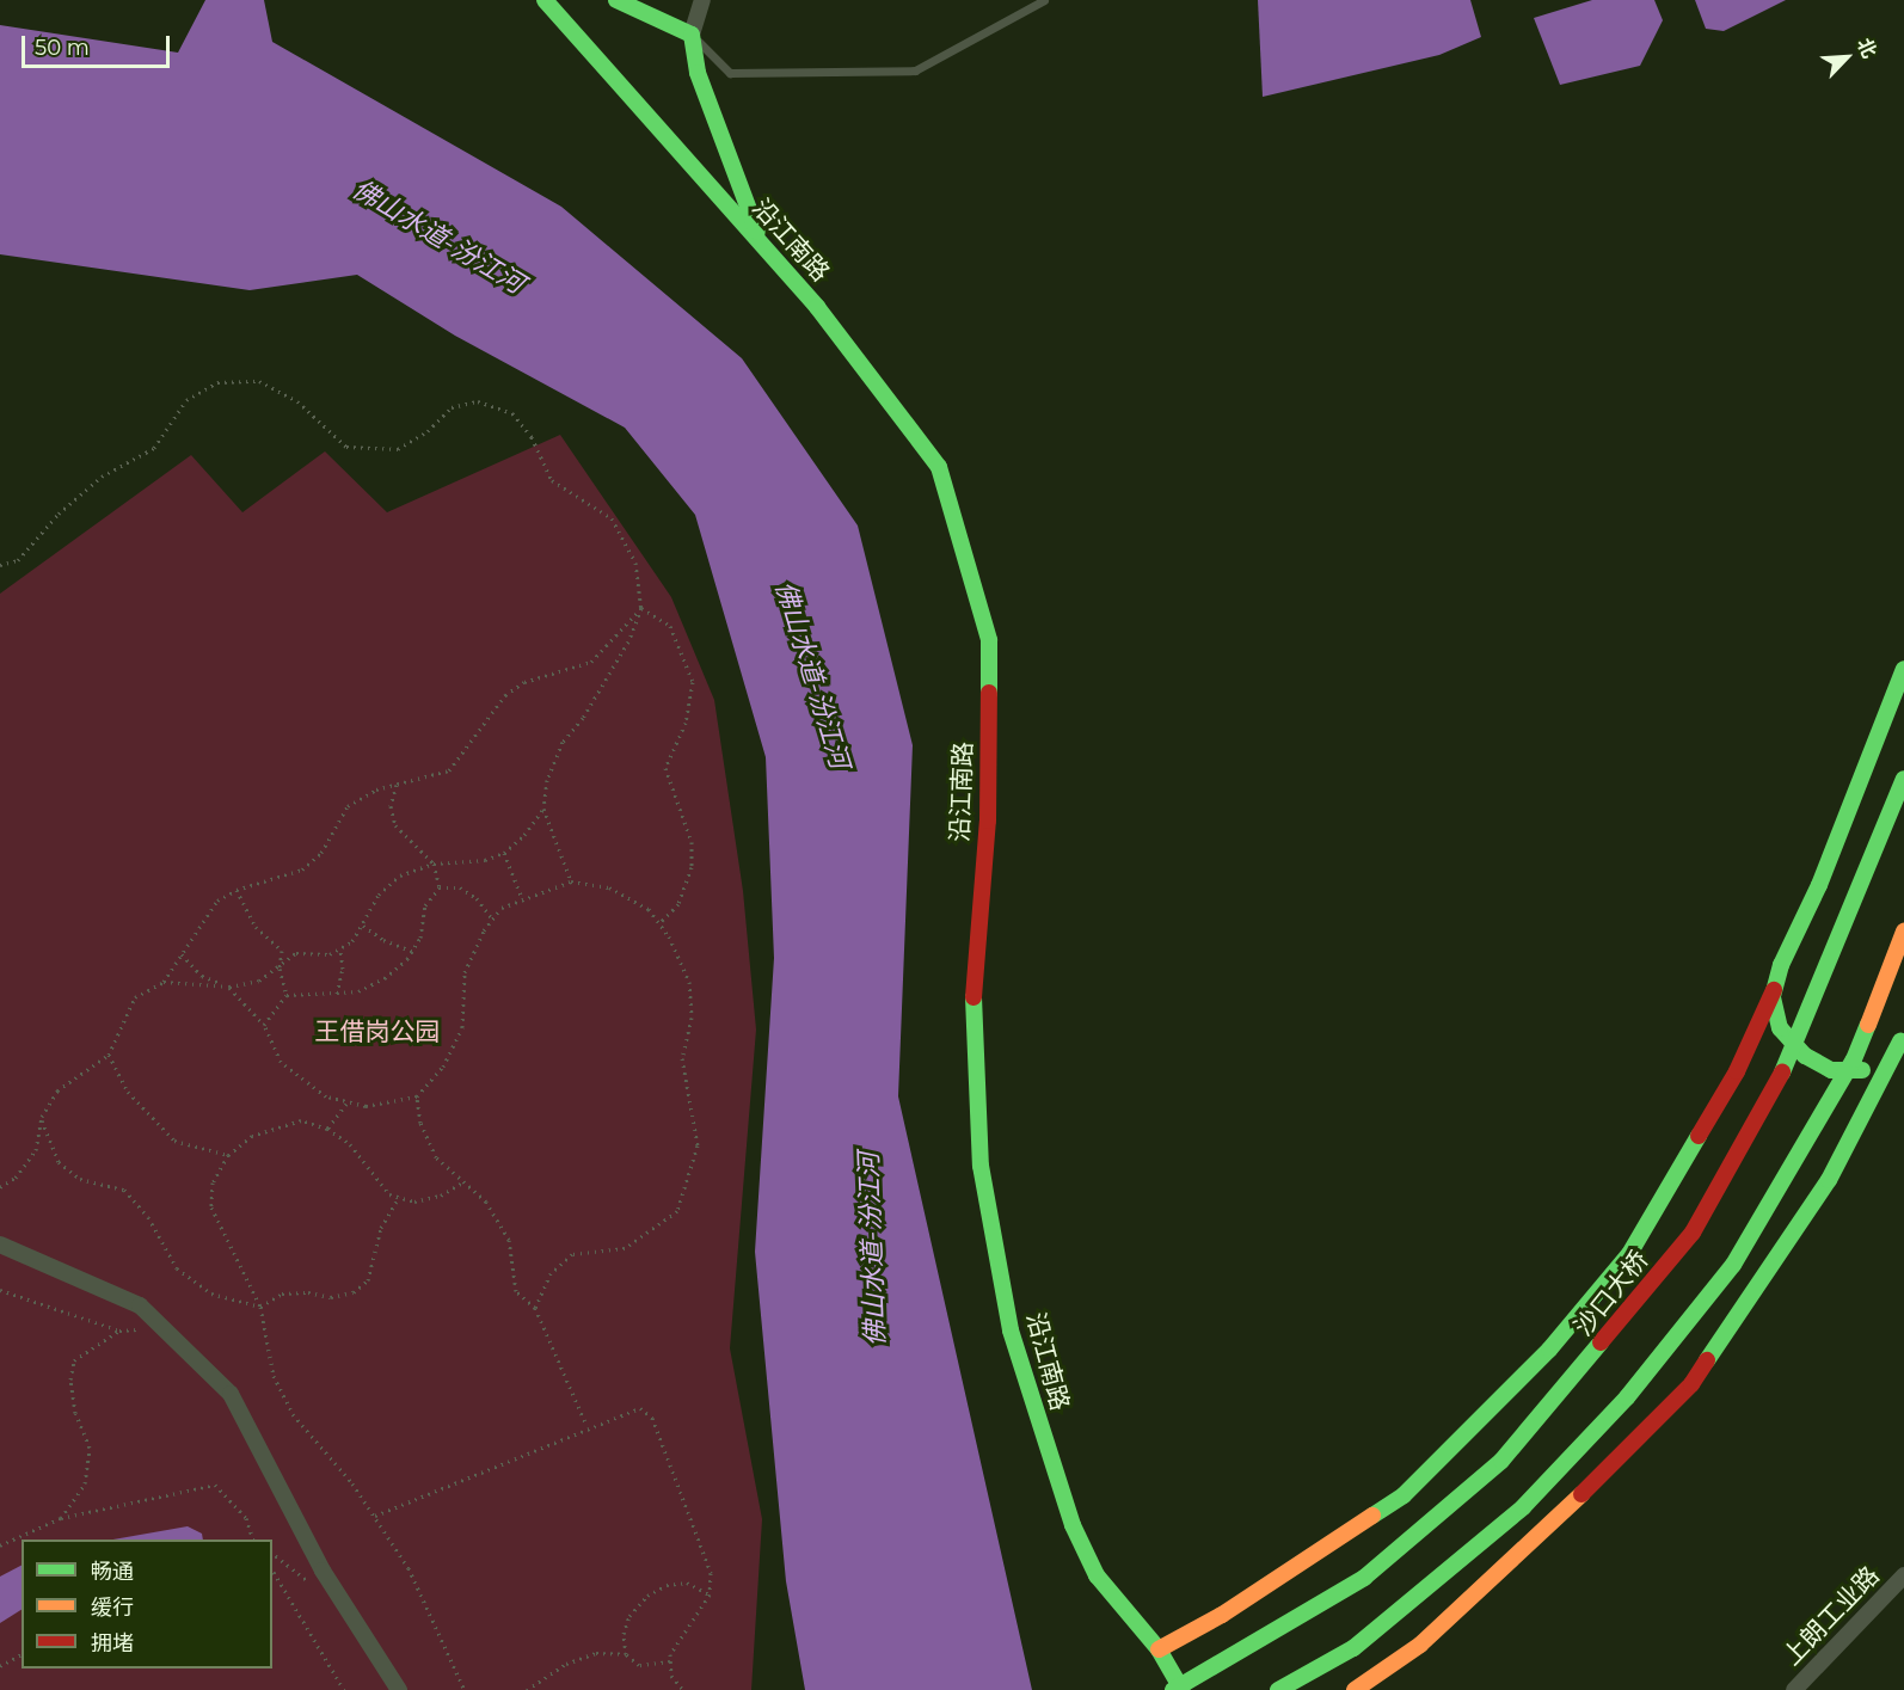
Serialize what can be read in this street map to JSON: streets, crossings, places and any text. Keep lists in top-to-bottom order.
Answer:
{
  "streets": {
    "main road": ["沿江南路", "沙口大桥"],
    "street": ["上朗工业路"]
  },
  "water": ["佛山水道-汾江河"],
  "parks": ["王借岗公园"],
  "legend": ["畅通", "缓行", "拥堵"],
  "scale_bar": "50 m",
  "north": "top right"
}
